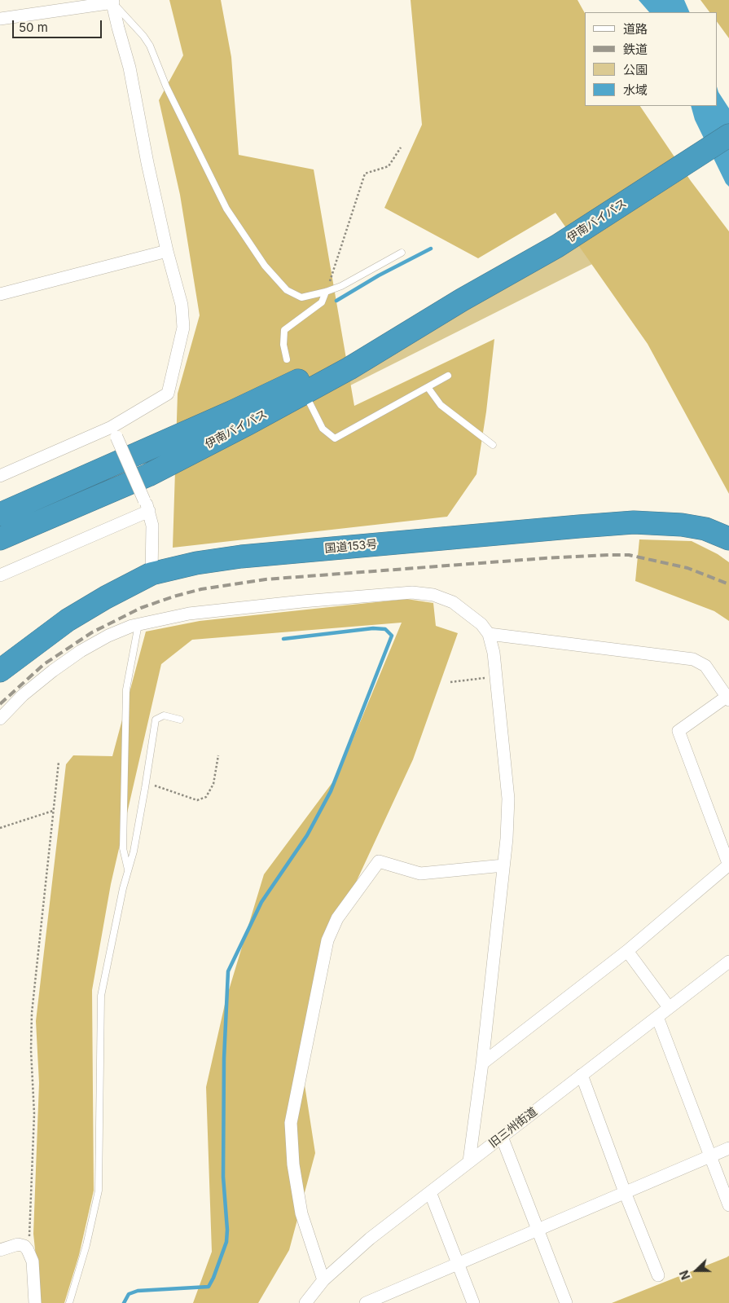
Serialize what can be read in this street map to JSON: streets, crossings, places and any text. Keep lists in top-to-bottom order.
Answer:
{
  "streets": {
    "highway": ["伊南バイパス", "国道153号"],
    "street": ["旧三州街道"]
  },
  "legend": [
    "道路",
    "鉄道",
    "公園",
    "水域"
  ],
  "scale_bar": "50 m",
  "north": "left"
}
